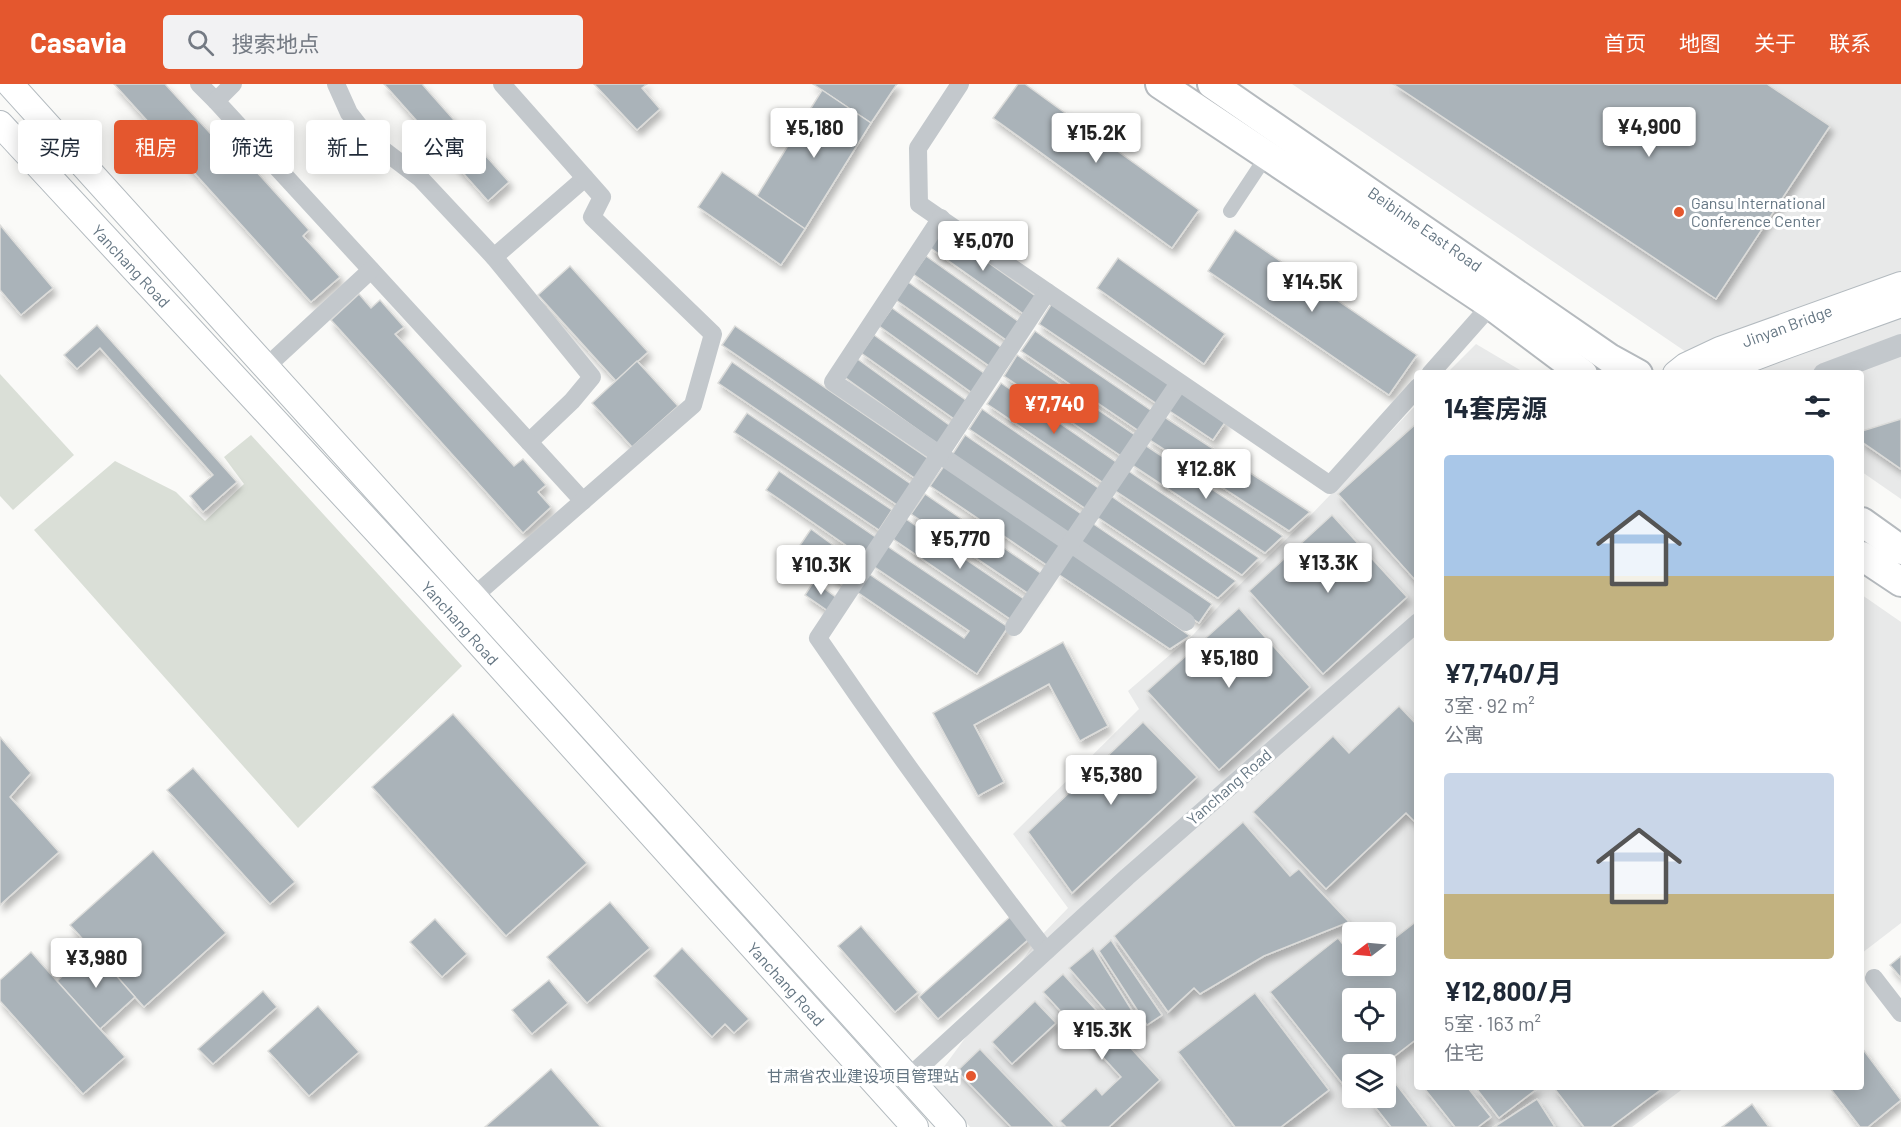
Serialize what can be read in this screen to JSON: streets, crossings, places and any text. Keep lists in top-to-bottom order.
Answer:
{
  "streets": {
    "main road": ["Beibinhe East Road", "Yanchang Road", "Jinyan Bridge"]
  },
  "places": ["Gansu International Conference Center", "甘肃省农业建设项目管理站"],
  "north": "left",
  "page": {
    "header": "Casavia",
    "search": "搜索地点",
    "nav": [
      "首页",
      "地图",
      "关于",
      "联系"
    ],
    "price": [
      "¥4,900",
      "¥5,180",
      "¥15.2K",
      "¥5,070",
      "¥14.5K",
      "¥7,740",
      "¥12.8K",
      "¥5,770",
      "¥13.3K",
      "¥10.3K",
      "¥5,180",
      "¥5,380",
      "¥3,980",
      "¥15.3K"
    ],
    "chip": [
      "买房",
      "租房",
      "筛选",
      "新上",
      "公寓"
    ],
    "heading": "14套房源",
    "list": [
      {
        "name": "¥7,740/月",
        "note": "3室 · 92 m² · 公寓"
      },
      {
        "name": "¥12,800/月",
        "note": "5室 · 163 m² · 住宅"
      }
    ]
  }
}
